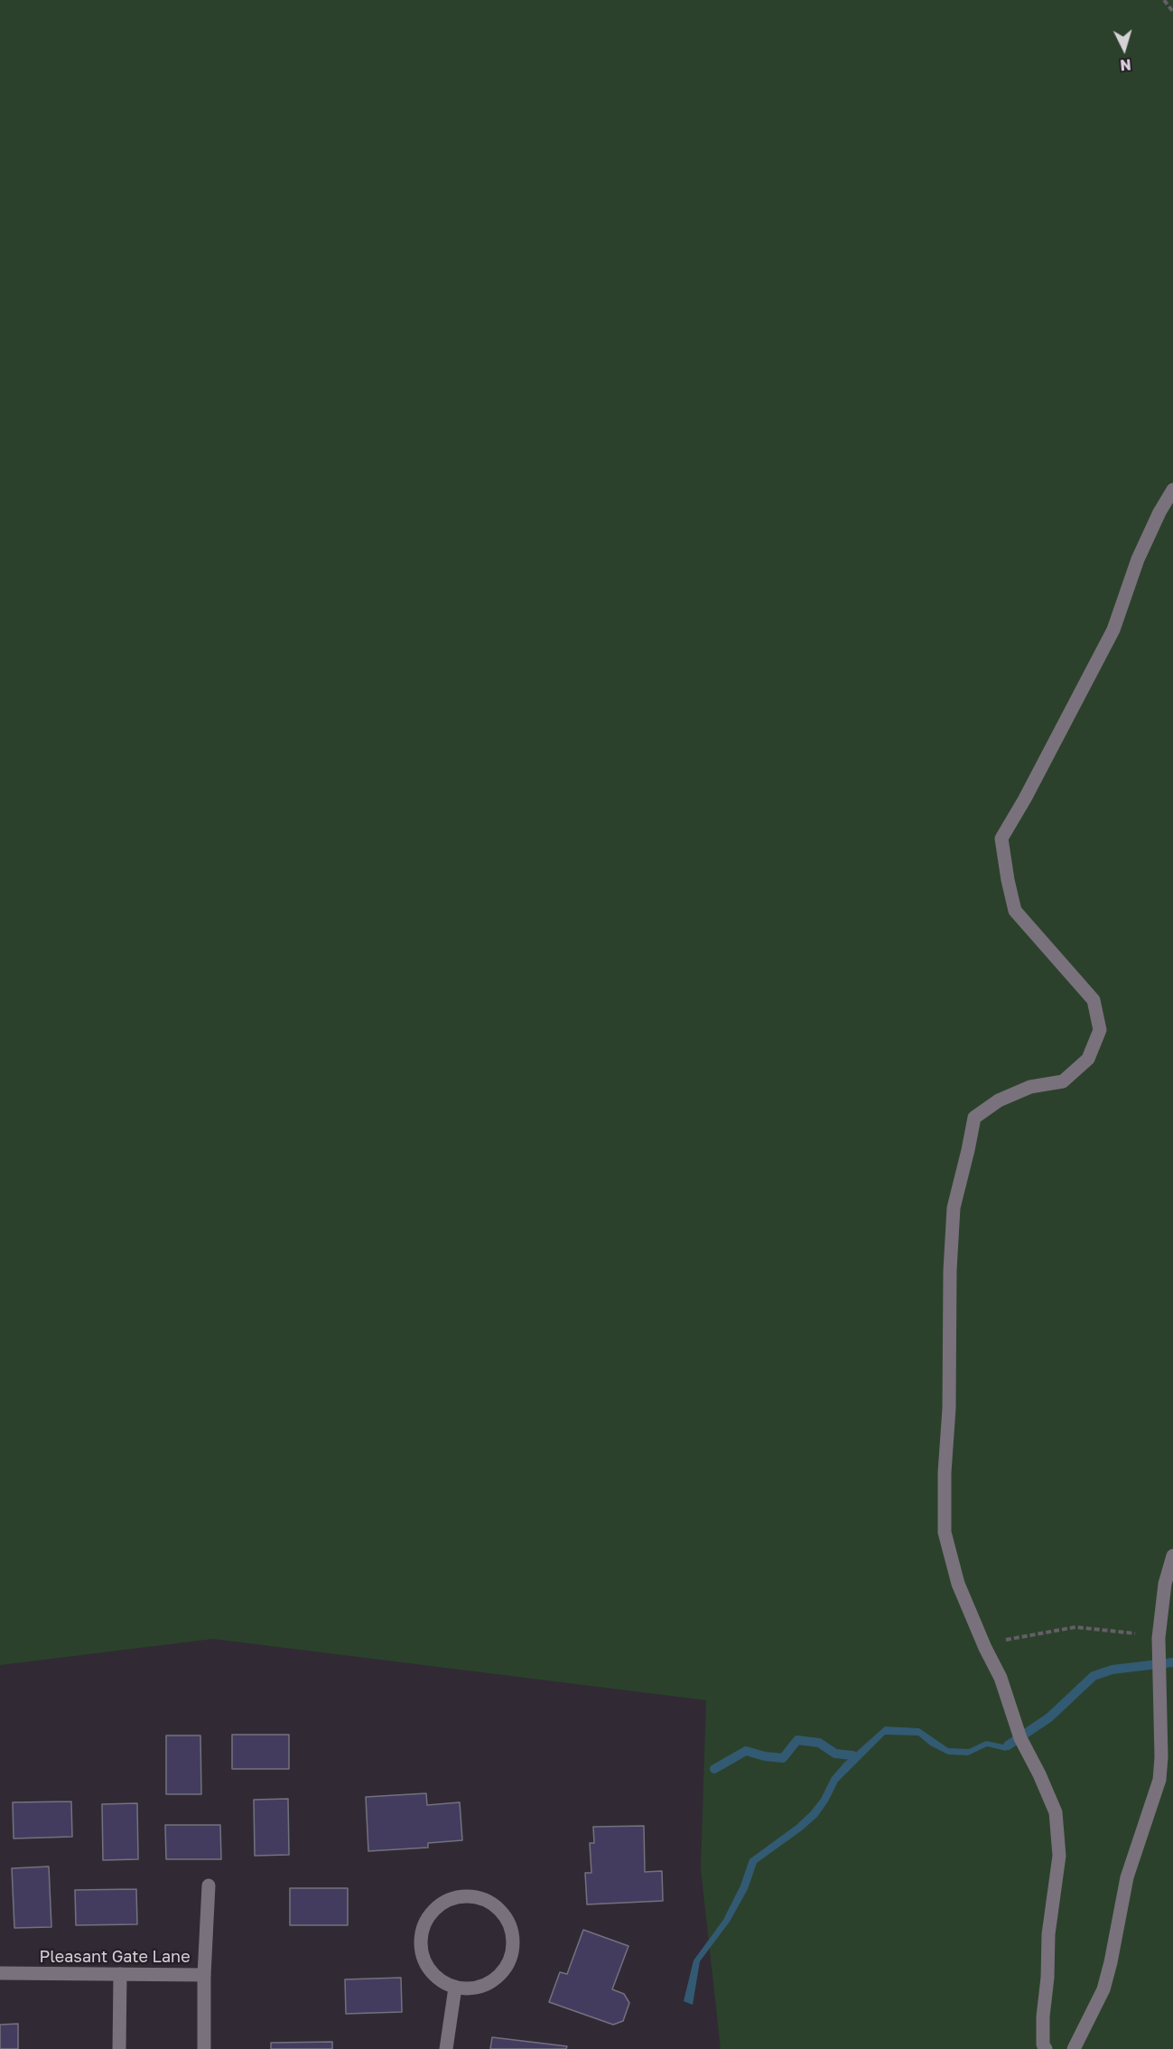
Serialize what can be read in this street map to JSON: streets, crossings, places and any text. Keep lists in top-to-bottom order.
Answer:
{
  "streets": {
    "street": ["Pleasant Gate Lane"]
  },
  "north": "bottom"
}
